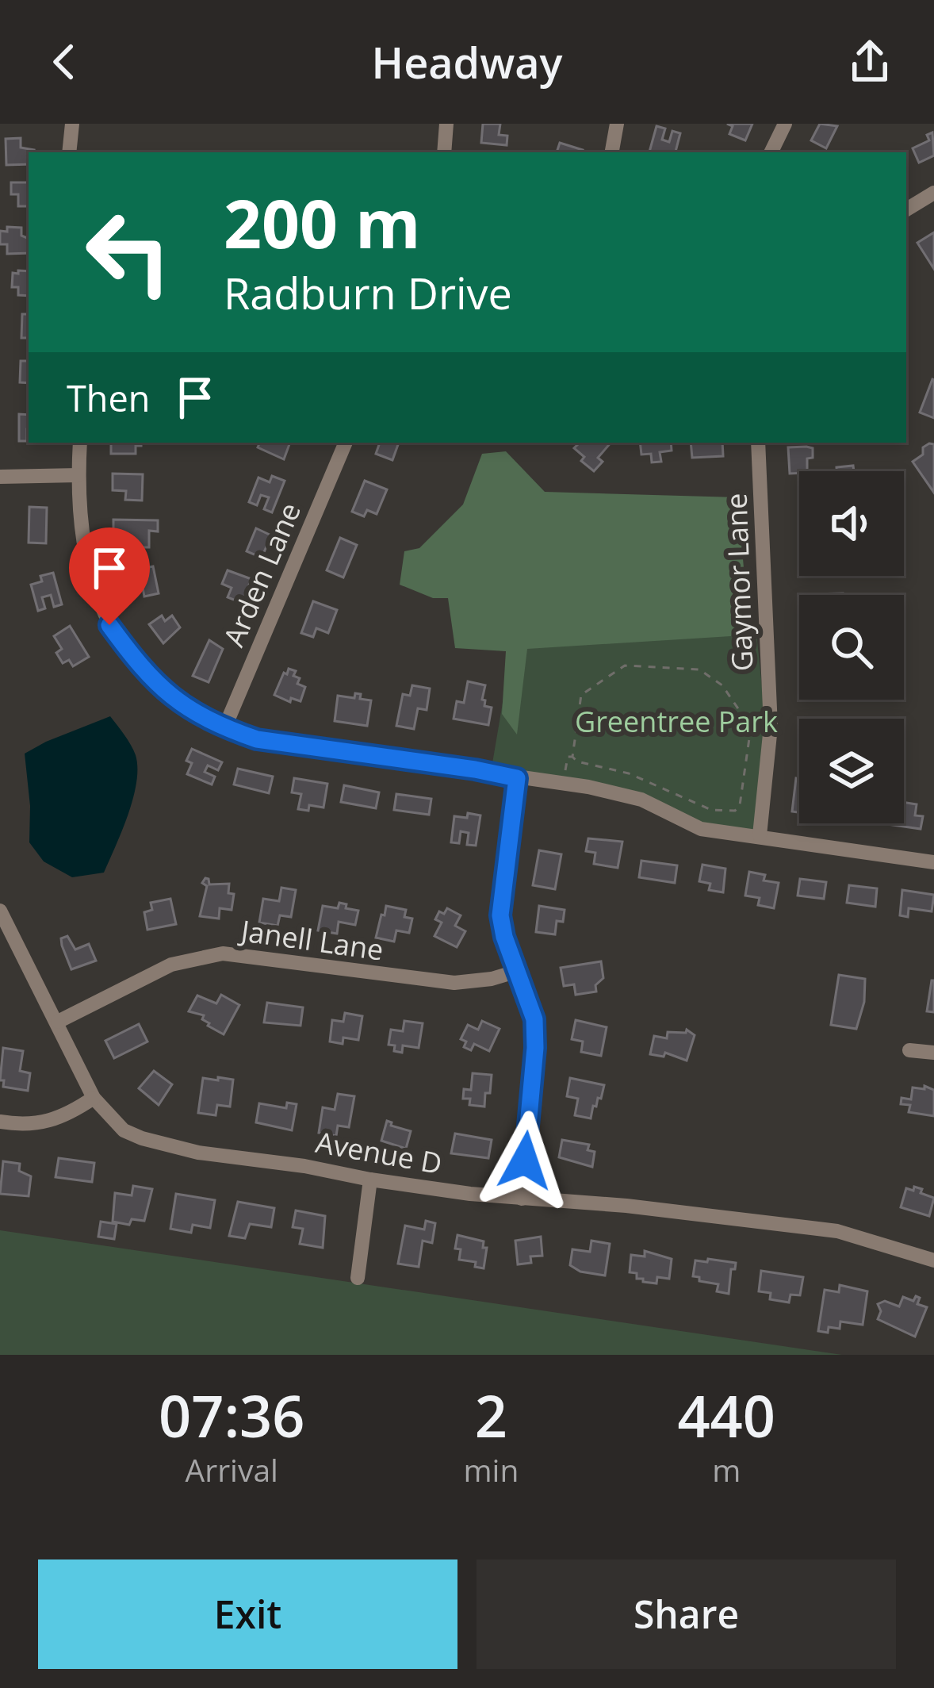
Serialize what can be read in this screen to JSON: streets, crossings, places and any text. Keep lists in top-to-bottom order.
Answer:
{
  "streets": {
    "street": [
      "Arden Lane",
      "Gaymor Lane",
      "Janell Lane",
      "Avenue D"
    ]
  },
  "crossings": [
    ["Janell Lane", "Avenue D"]
  ],
  "parks": ["Greentree Park"],
  "page": {
    "header": "Headway",
    "turn": ["200 m", "Radburn Drive"],
    "then": "Then",
    "eta": [
      "07:36",
      "Arrival",
      "2",
      "min",
      "440",
      "m"
    ],
    "buttons": ["Exit", "Share"]
  }
}
